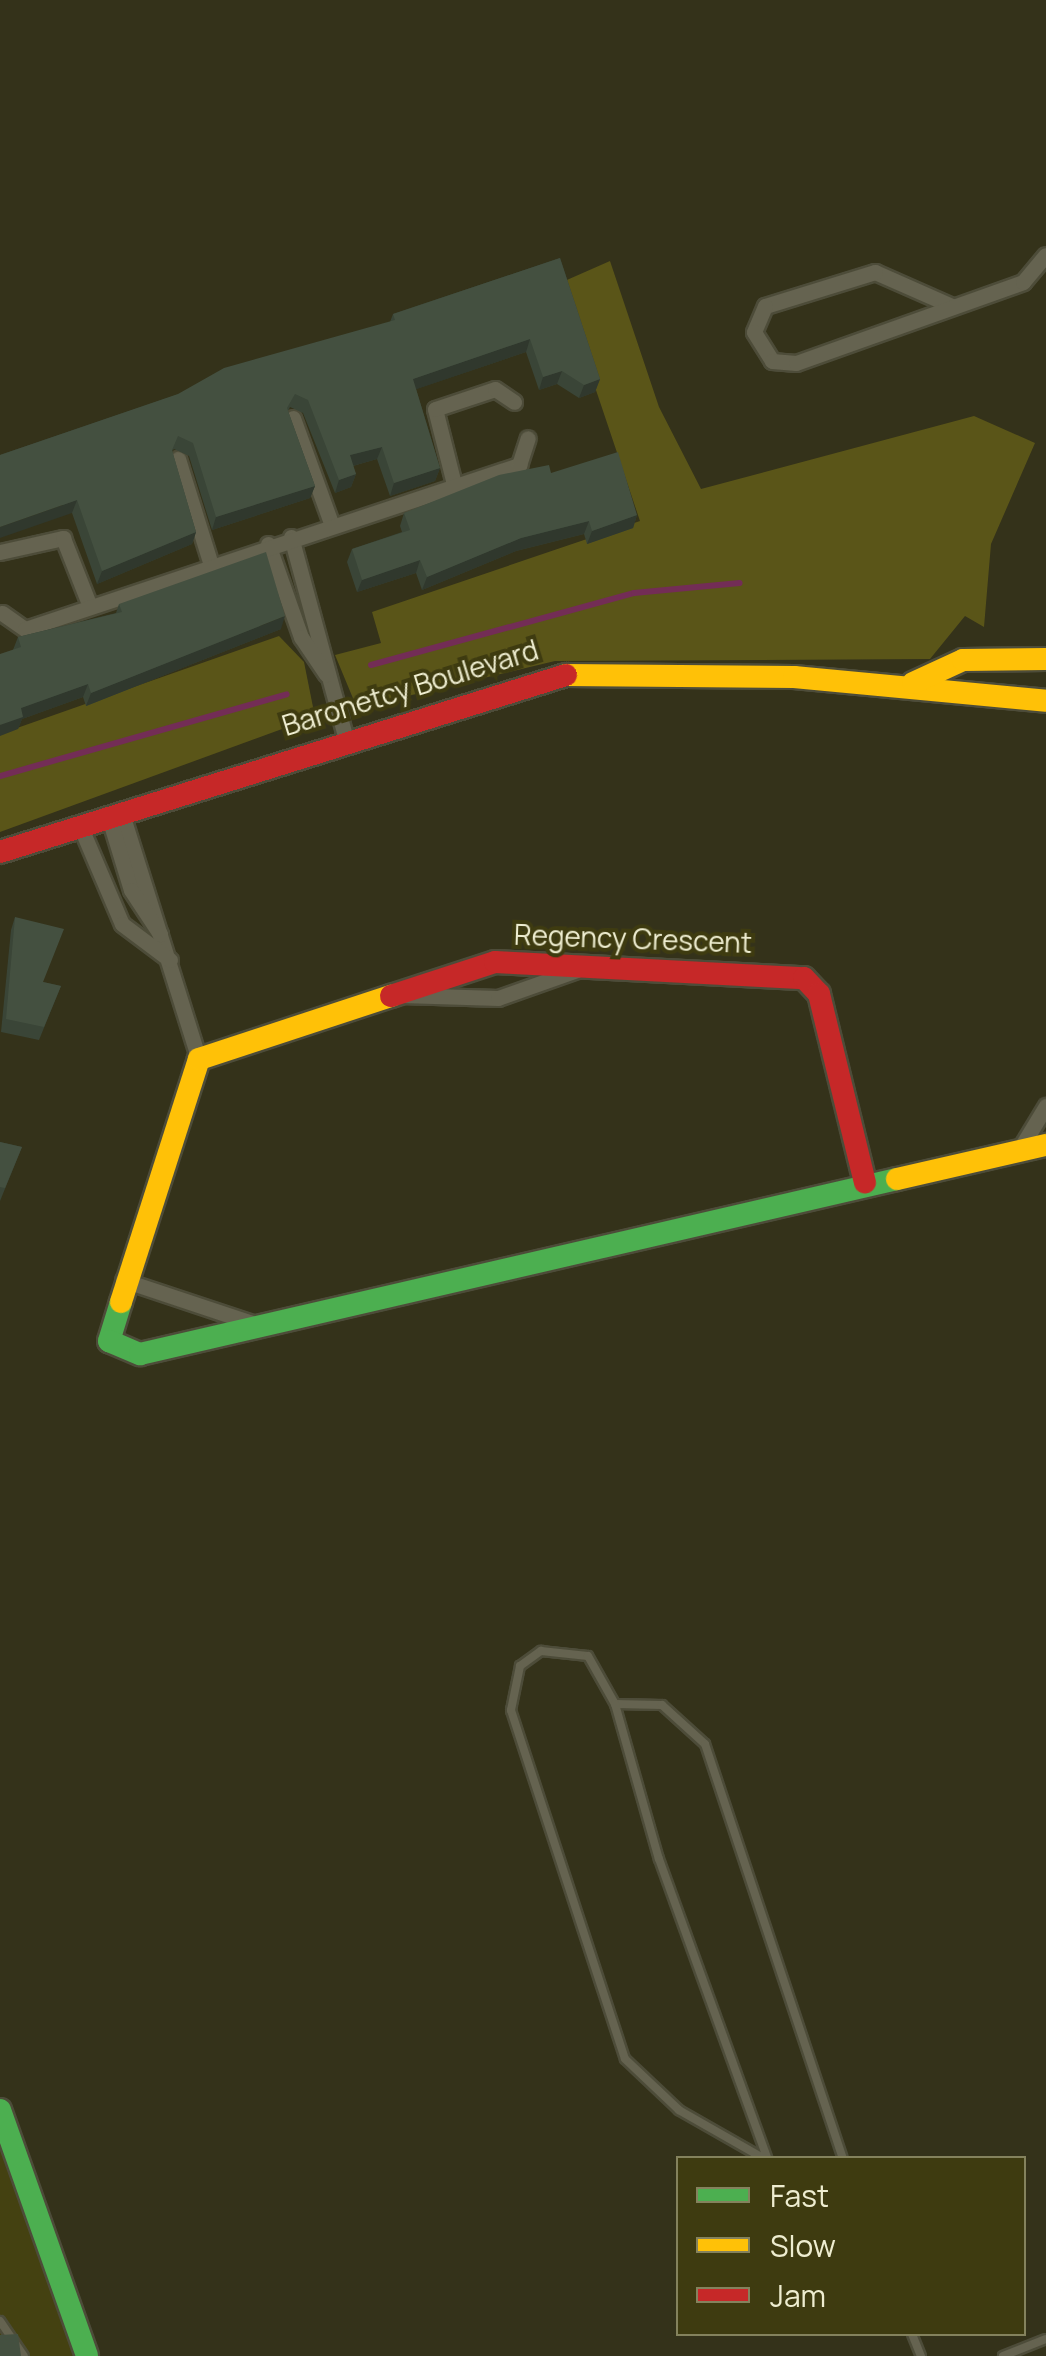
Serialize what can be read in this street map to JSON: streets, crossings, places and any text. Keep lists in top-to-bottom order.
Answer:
{
  "streets": {
    "street": ["Baronetcy Boulevard", "Regency Crescent"]
  },
  "legend": ["Fast", "Slow", "Jam"]
}
